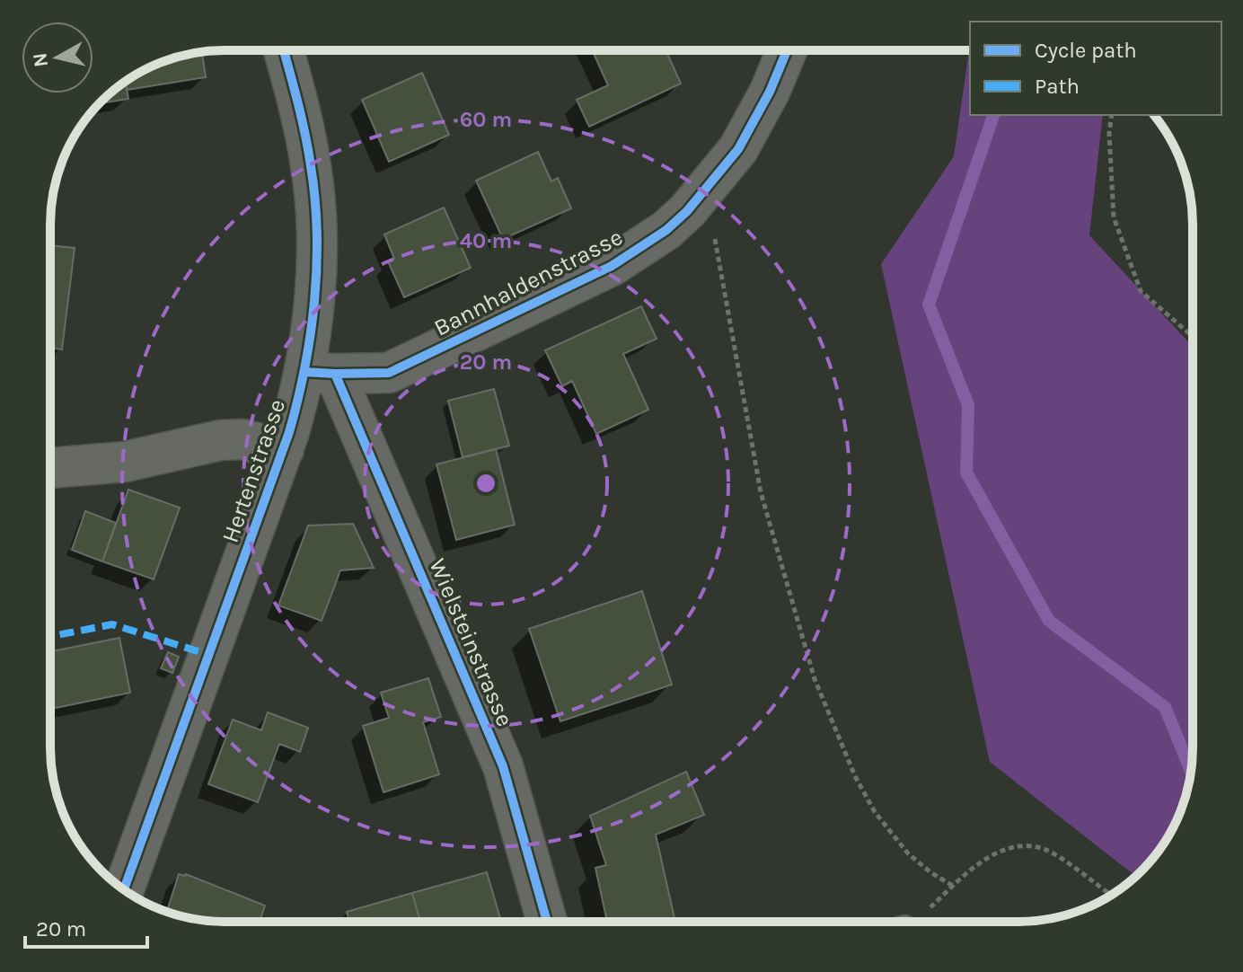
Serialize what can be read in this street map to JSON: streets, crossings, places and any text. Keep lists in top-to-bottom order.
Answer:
{
  "streets": {
    "street": ["Bannhaldenstrasse", "Hertenstrasse", "Wielsteinstrasse"]
  },
  "crossings": [
    ["Bannhaldenstrasse", "Hertenstrasse"],
    ["Bannhaldenstrasse", "Wielsteinstrasse"],
    ["Hertenstrasse", "Wielsteinstrasse"]
  ],
  "legend": ["Cycle path", "Path"],
  "scale_bar": "20 m",
  "north": "left",
  "rings": ["60 m", "40 m", "20 m"]
}
